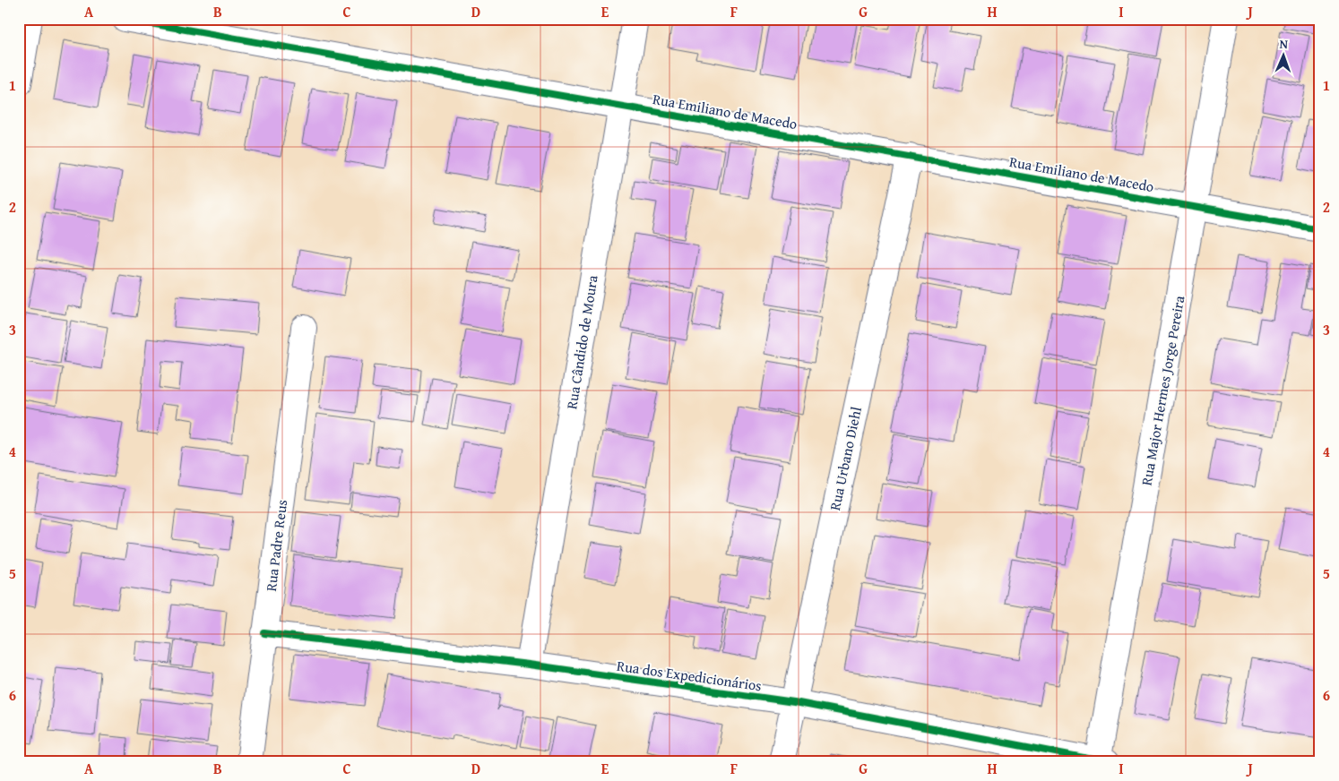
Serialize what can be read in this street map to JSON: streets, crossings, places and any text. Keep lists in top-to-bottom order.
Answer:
{
  "streets": {
    "street": [
      "Rua Emiliano de Macedo",
      "Rua Cândido de Moura",
      "Rua Major Hermes Jorge Pereira",
      "Rua Urbano Diehl",
      "Rua Padre Reus",
      "Rua dos Expedicionários"
    ]
  },
  "crossings": [
    ["Rua Emiliano de Macedo", "Rua Cândido de Moura"],
    ["Rua Emiliano de Macedo", "Rua Major Hermes Jorge Pereira"],
    ["Rua Emiliano de Macedo", "Rua Urbano Diehl"],
    ["Rua Cândido de Moura", "Rua dos Expedicionários"],
    ["Rua Major Hermes Jorge Pereira", "Rua dos Expedicionários"],
    ["Rua Urbano Diehl", "Rua dos Expedicionários"],
    ["Rua Padre Reus", "Rua dos Expedicionários"]
  ],
  "north": "top",
  "grid": {
    "columns": [
      "A",
      "B",
      "C",
      "D",
      "E",
      "F",
      "G",
      "H",
      "I",
      "J"
    ],
    "rows": [
      "1",
      "2",
      "3",
      "4",
      "5",
      "6"
    ]
  }
}
